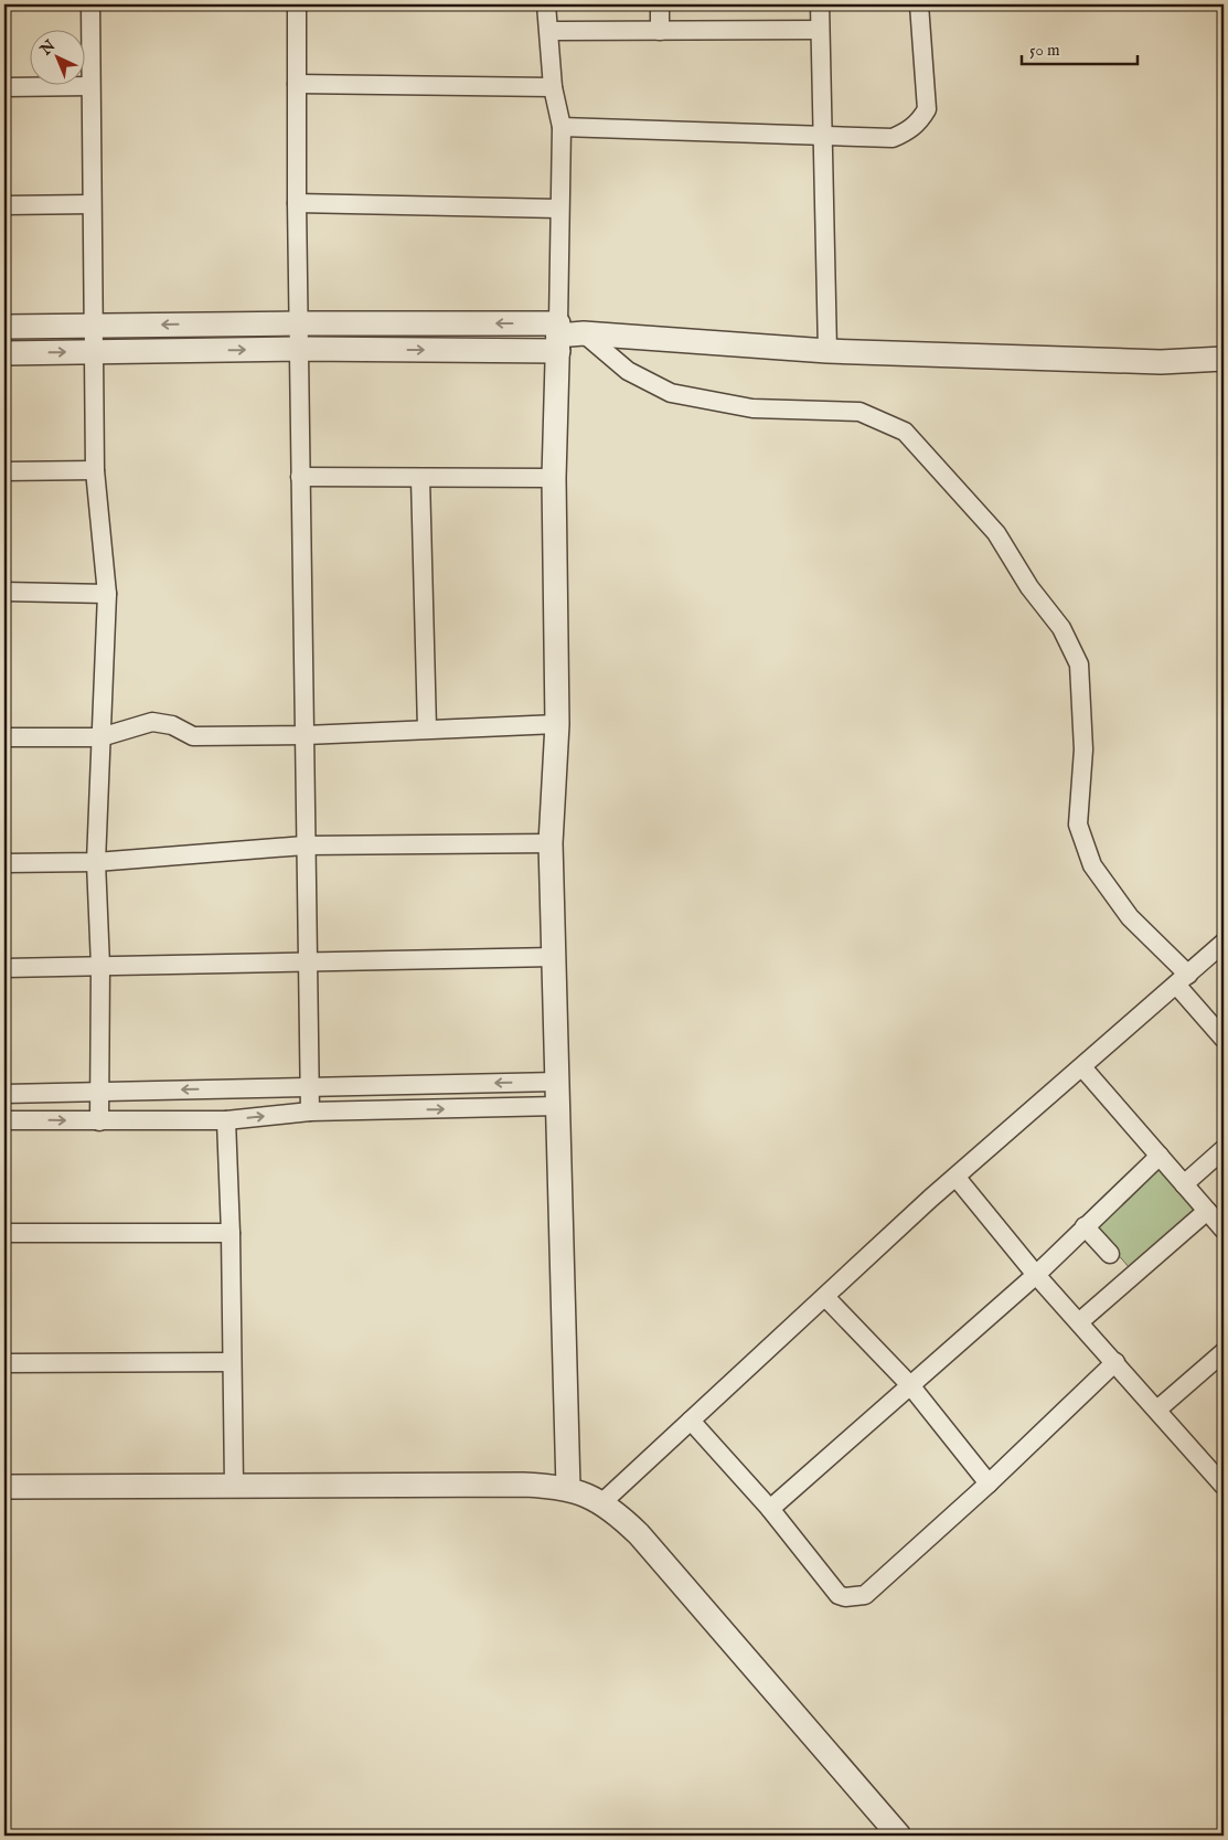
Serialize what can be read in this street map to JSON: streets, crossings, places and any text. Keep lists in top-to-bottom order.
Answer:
{
  "scale_bar": "50 m",
  "north": "top left"
}
